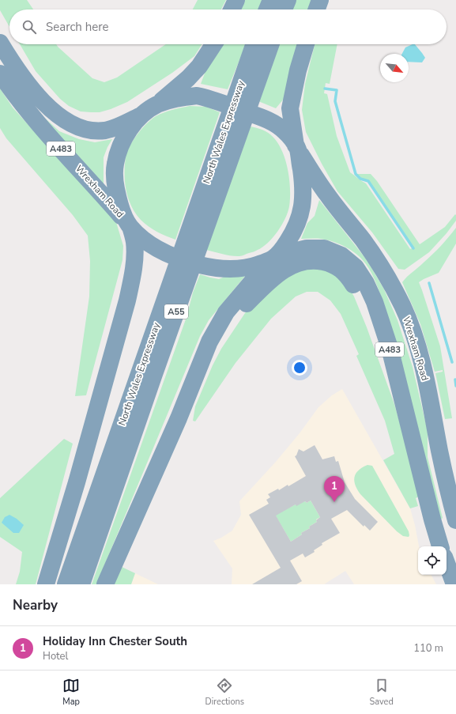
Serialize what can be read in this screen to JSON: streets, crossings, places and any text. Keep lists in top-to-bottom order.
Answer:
{
  "streets": {
    "highway": [
      "North Wales Expressway",
      "A483",
      "Wrexham Road",
      "A55"
    ]
  },
  "crossings": [
    ["A483", "Wrexham Road"]
  ],
  "north": "bottom right",
  "page": {
    "search": "Search here",
    "pins": "1",
    "heading": "Nearby",
    "list": [
      {
        "mark": "1",
        "name": "Holiday Inn Chester South",
        "note": "Hotel",
        "value": "110 m"
      }
    ],
    "nav": ["Map", "Directions", "Saved"]
  }
}
